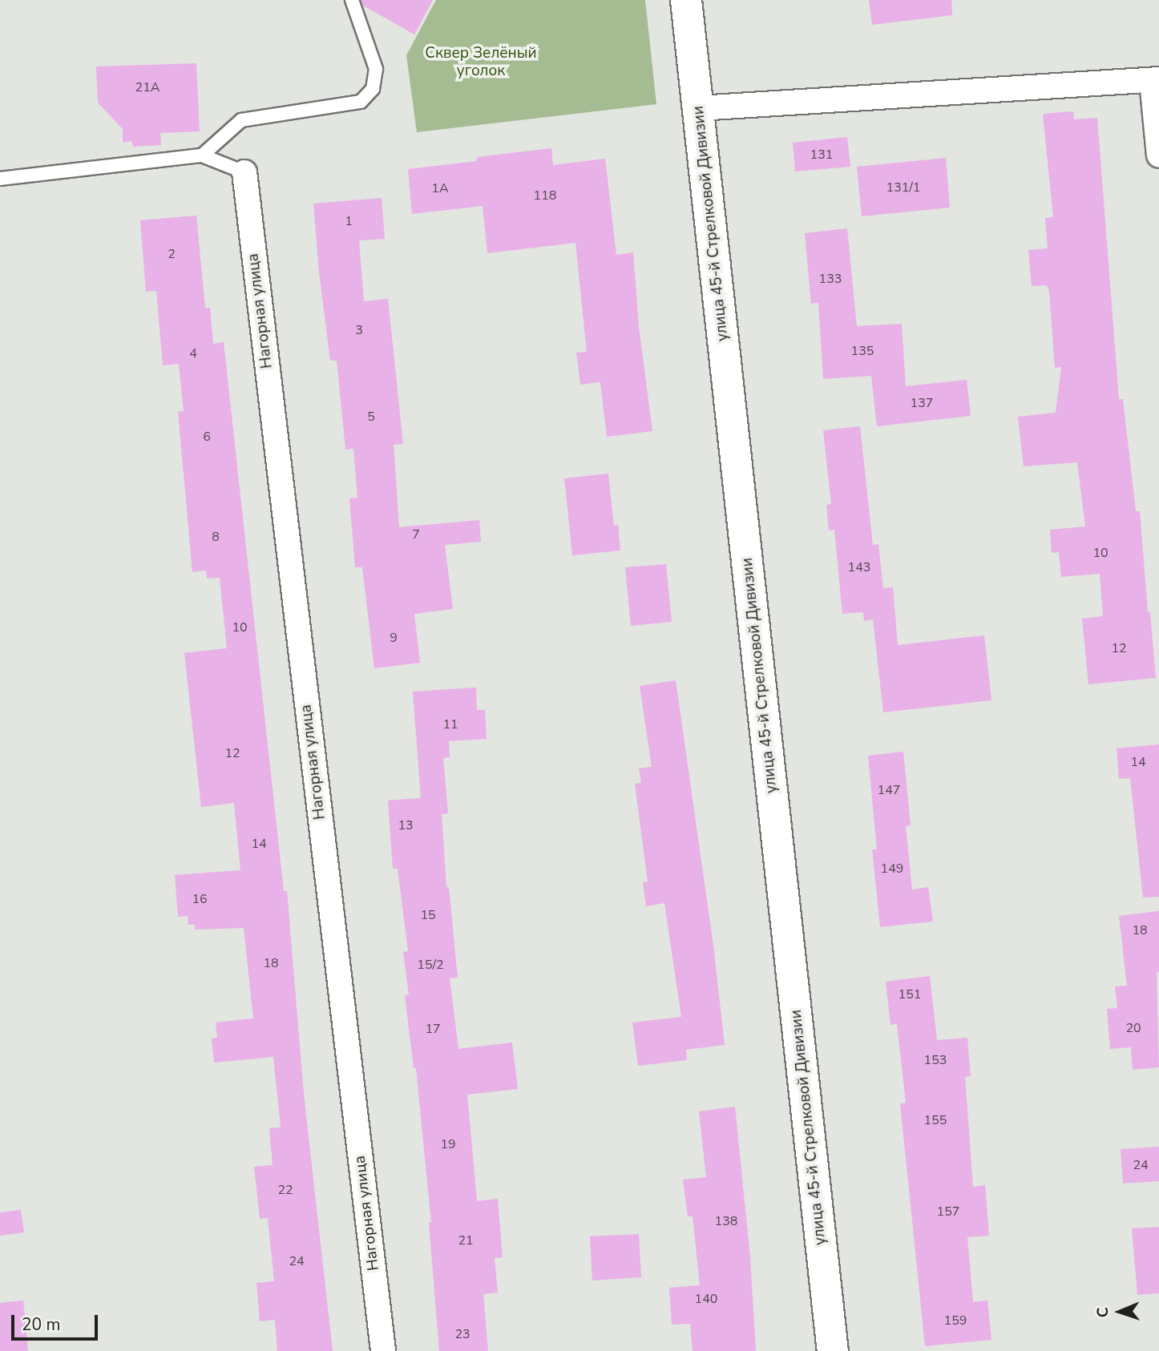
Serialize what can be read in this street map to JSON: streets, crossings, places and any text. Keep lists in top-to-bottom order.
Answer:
{
  "streets": {
    "main road": ["улица 45-й Стрелковой Дивизии"],
    "street": ["Нагорная улица"]
  },
  "parks": ["Сквер Зелёный уголок"],
  "house_numbers": [
    "21А",
    "131",
    "131/1",
    "1А",
    "118",
    "1",
    "2",
    "133",
    "3",
    "135",
    "4",
    "137",
    "5",
    "6",
    "7",
    "8",
    "10",
    "143",
    "10",
    "9",
    "12",
    "11",
    "12",
    "14",
    "147",
    "13",
    "14",
    "149",
    "16",
    "15",
    "18",
    "18",
    "15/2",
    "151",
    "20",
    "17",
    "153",
    "155",
    "19",
    "24",
    "22",
    "157",
    "138",
    "21",
    "24",
    "140",
    "159",
    "23"
  ],
  "scale_bar": "20 m",
  "north": "left"
}
